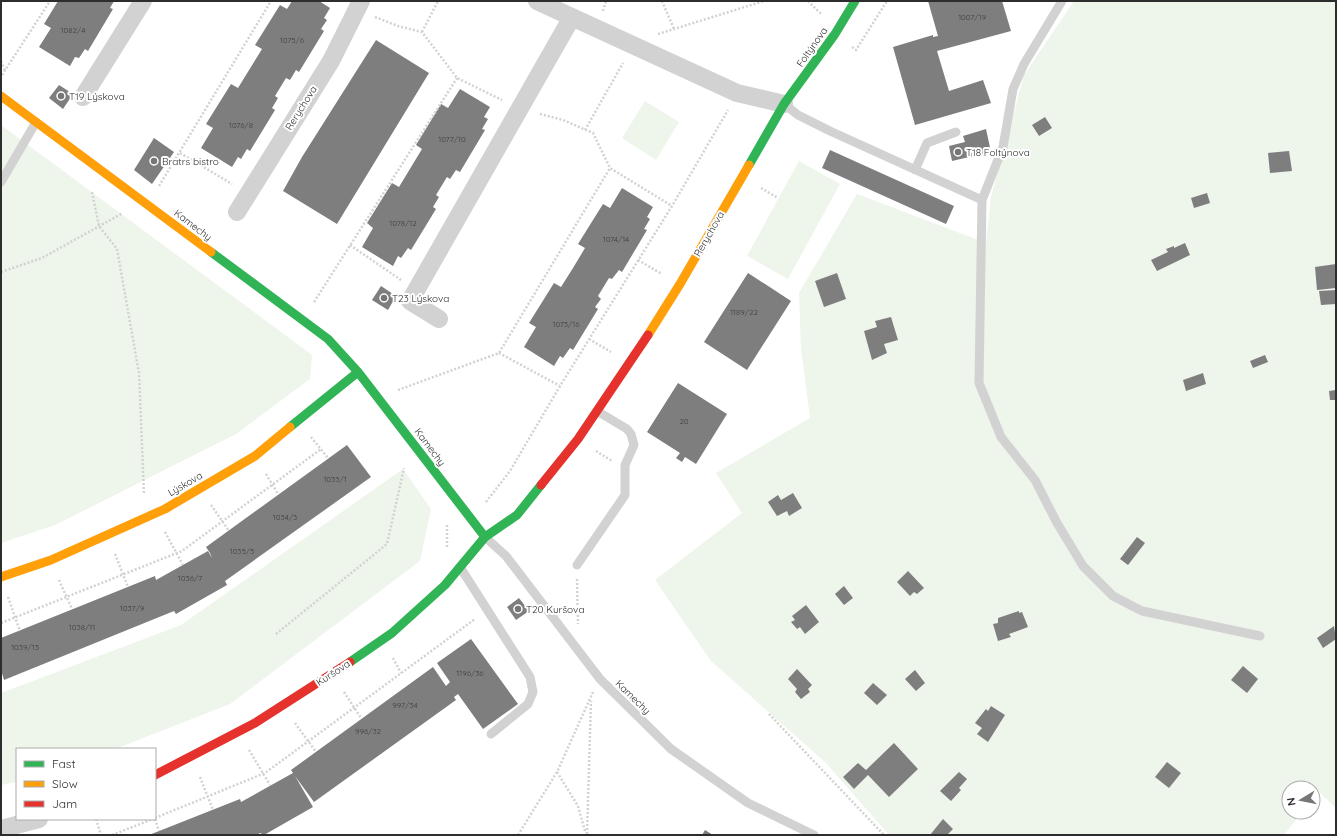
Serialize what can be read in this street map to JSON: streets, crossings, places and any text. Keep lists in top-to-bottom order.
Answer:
{
  "streets": {
    "street": [
      "Foltýnova",
      "Rerychova",
      "Kamechy",
      "Lýskova",
      "Kuršova"
    ]
  },
  "crossings": [
    ["Foltýnova", "Rerychova"],
    ["Rerychova", "Kamechy"],
    ["Rerychova", "Kuršova"],
    ["Kamechy", "Lýskova"],
    ["Kamechy", "Kuršova"]
  ],
  "places": [
    "T19 Lýskova",
    "T18 Foltýnova",
    "Bratrs bistro",
    "T23 Lýskova",
    "T20 Kuršova"
  ],
  "house_numbers": [
    "1007/19",
    "1082/4",
    "1075/6",
    "1076/8",
    "1077/10",
    "1078/12",
    "1074/14",
    "1189/22",
    "1073/16",
    "20",
    "1033/1",
    "1034/3",
    "1035/5",
    "1036/7",
    "1037/9",
    "1038/11",
    "1039/13",
    "1196/36",
    "997/34",
    "996/32"
  ],
  "legend": ["Fast", "Slow", "Jam"],
  "north": "left"
}
